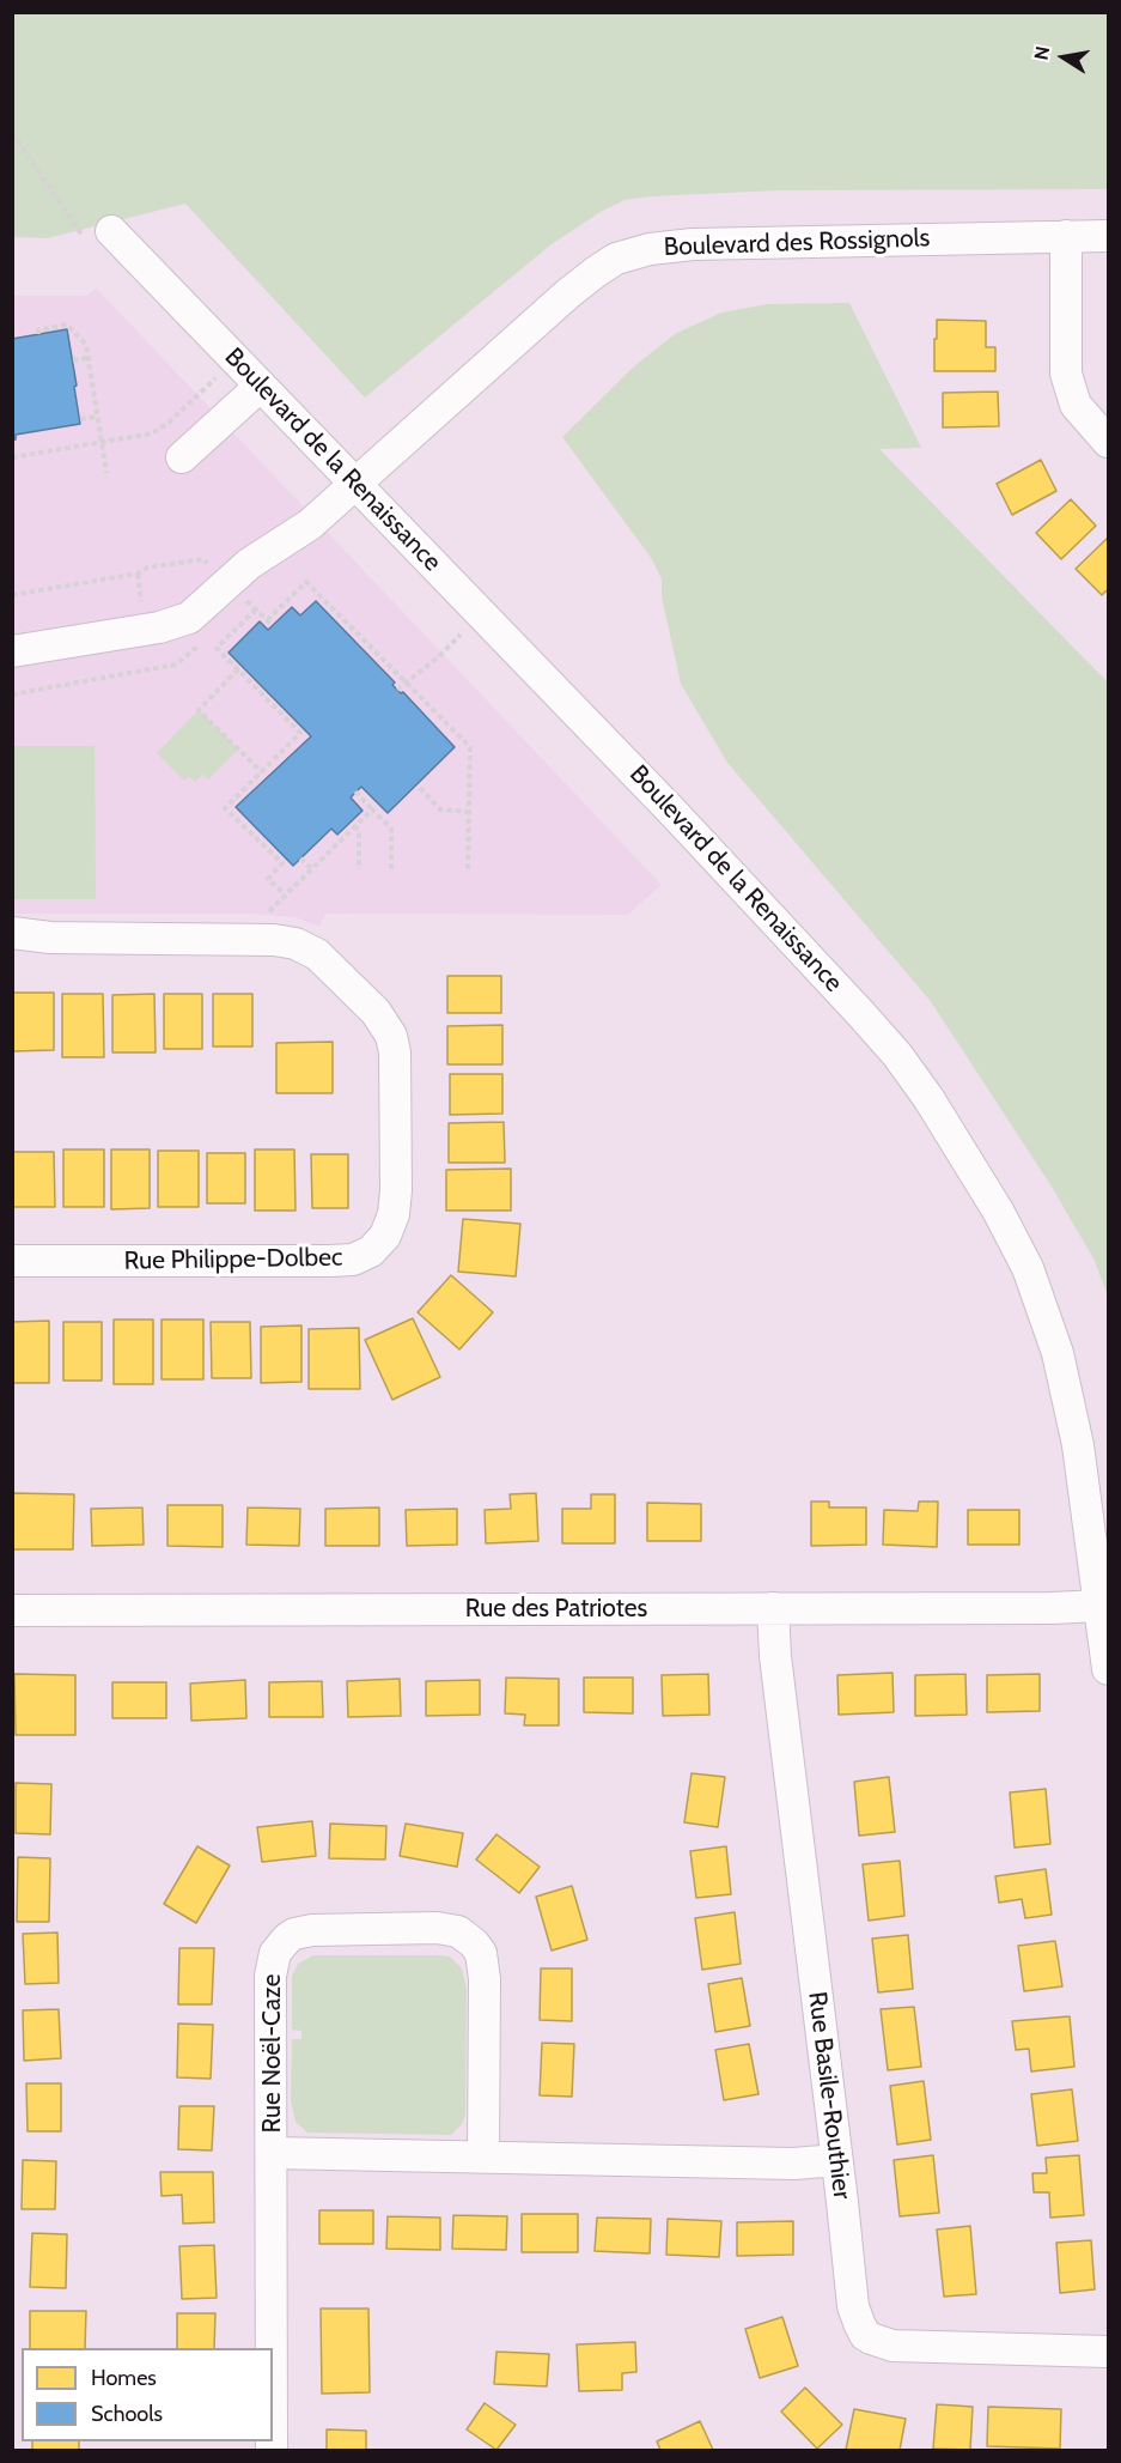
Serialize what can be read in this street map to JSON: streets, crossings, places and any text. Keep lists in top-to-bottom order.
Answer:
{
  "streets": {
    "street": [
      "Boulevard des Rossignols",
      "Boulevard de la Renaissance",
      "Rue Philippe-Dolbec",
      "Rue des Patriotes",
      "Rue Noël-Caze",
      "Rue Basile-Routhier"
    ]
  },
  "crossings": [
    ["Boulevard des Rossignols", "Boulevard de la Renaissance"],
    ["Boulevard de la Renaissance", "Rue des Patriotes"],
    ["Rue des Patriotes", "Rue Basile-Routhier"],
    ["Rue Noël-Caze", "Rue Basile-Routhier"]
  ],
  "legend": ["Homes", "Schools"],
  "north": "left"
}
